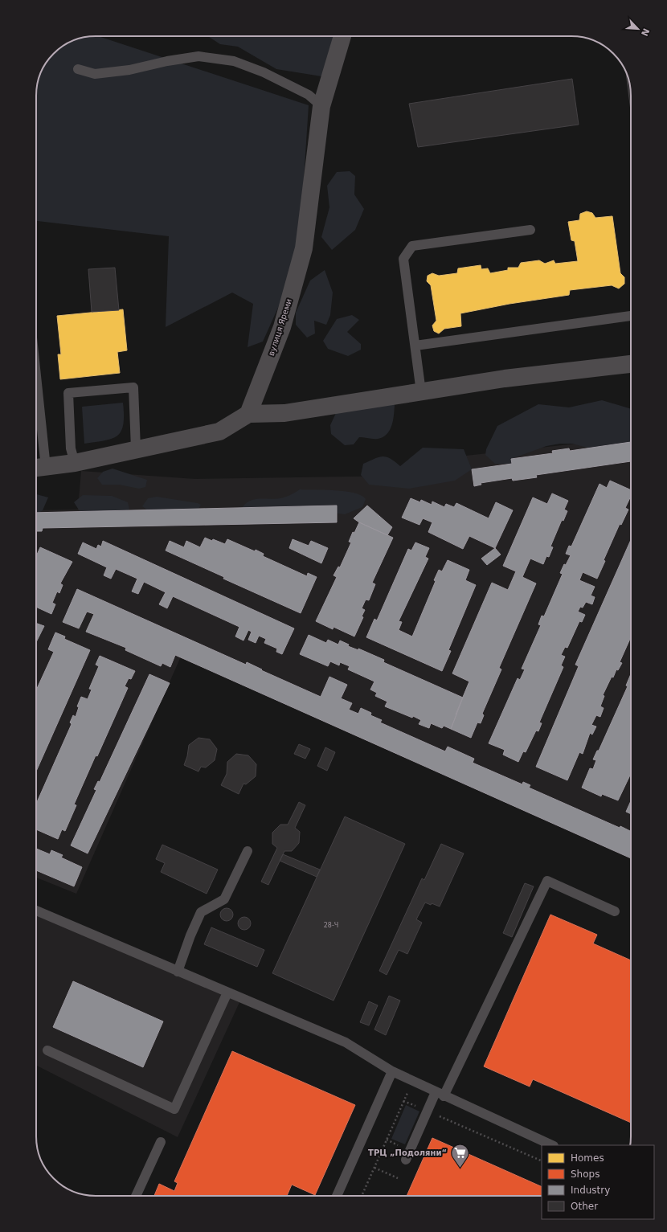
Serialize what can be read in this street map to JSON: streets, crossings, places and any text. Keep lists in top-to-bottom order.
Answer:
{
  "streets": {
    "street": ["вулиця Яреми"]
  },
  "places": {
    "supermarket": ["ТРЦ „Подоляни“"]
  },
  "house_numbers": ["28-Ч"],
  "legend": [
    "Homes",
    "Shops",
    "Industry",
    "Other"
  ],
  "north": "bottom right"
}
